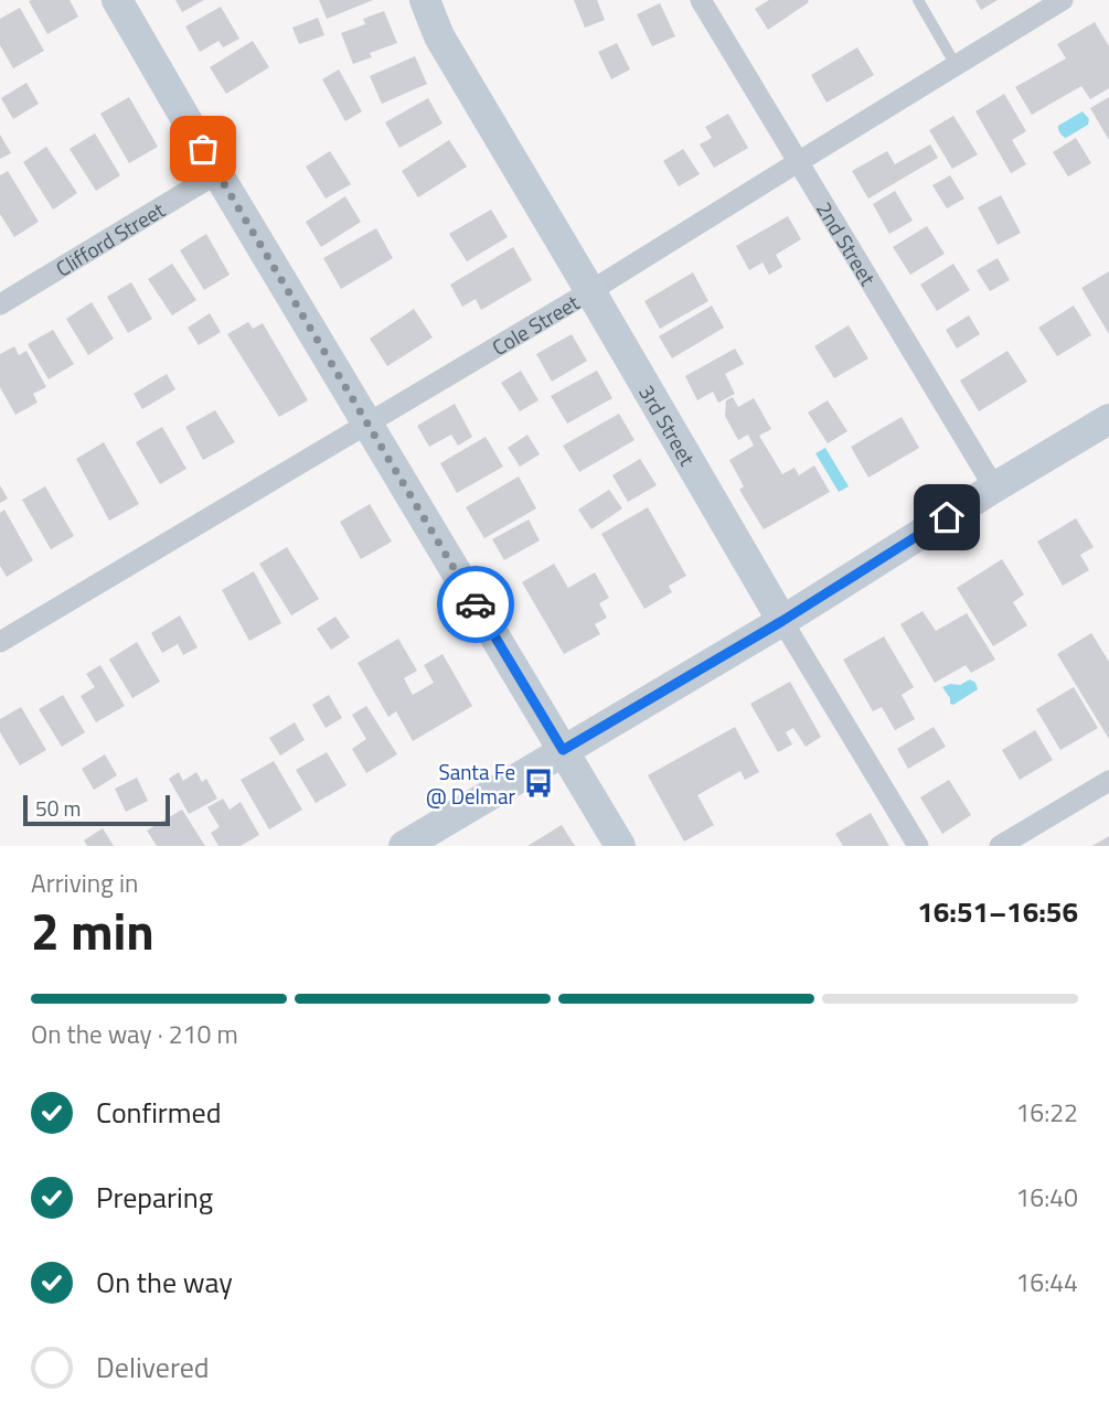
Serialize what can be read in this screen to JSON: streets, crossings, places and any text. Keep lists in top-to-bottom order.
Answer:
{
  "streets": {
    "street": [
      "Clifford Street",
      "2nd Street",
      "Cole Street",
      "3rd Street"
    ]
  },
  "crossings": [
    ["2nd Street", "Cole Street"],
    ["Cole Street", "3rd Street"]
  ],
  "places": {
    "bus stop": ["Santa Fe @ Delmar"]
  },
  "scale_bar": "50 m",
  "page": {
    "scale": "50 m",
    "heading": ["2 min", "Arriving in", "16:51–16:56"],
    "bar": "On the way · 210 m",
    "list": [
      ["Confirmed", "16:22"],
      ["Preparing", "16:40"],
      ["On the way", "16:44"],
      "Delivered"
    ]
  }
}
